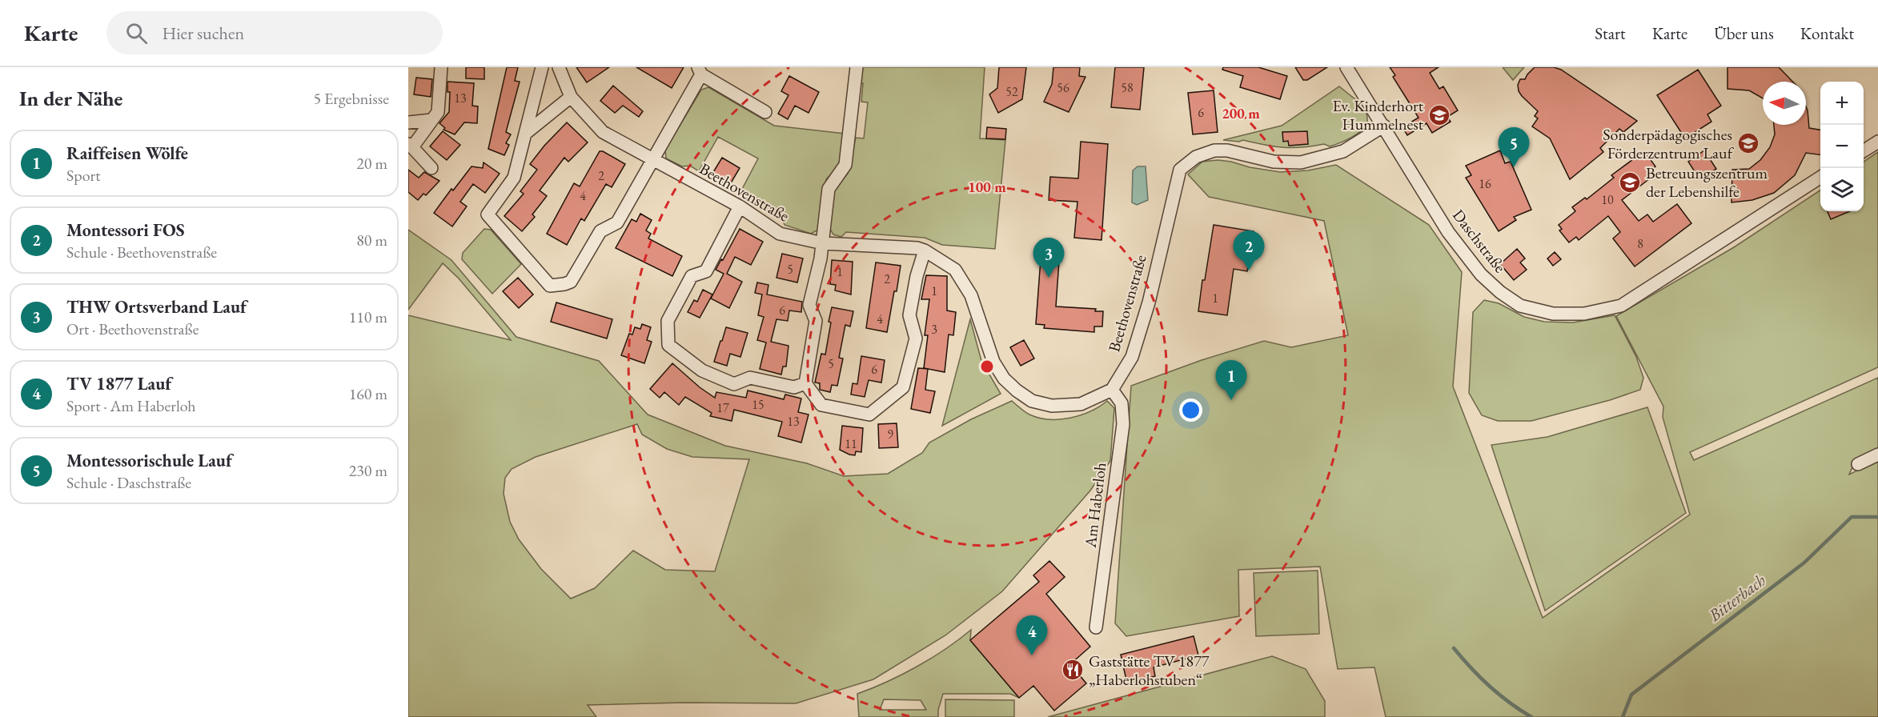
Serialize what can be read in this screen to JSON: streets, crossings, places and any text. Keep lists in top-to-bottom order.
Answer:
{
  "streets": {
    "street": ["Beethovenstraße", "Daschstraße", "Am Haberloh"]
  },
  "crossings": [
    ["Beethovenstraße", "Daschstraße"],
    ["Beethovenstraße", "Am Haberloh"]
  ],
  "water": ["Bitterbach"],
  "places": {
    "school or university": ["Ev. Kinderhort Hummelnest", "Sonderpädagogisches Förderzentrum Lauf", "Betreuungszentrum der Lebenshilfe"],
    "restaurant": ["Gaststätte TV 1877 „Haberlohstuben“"]
  },
  "house_numbers": [
    "56",
    "58",
    "52",
    "13",
    "6",
    "2",
    "16",
    "4",
    "10",
    "8",
    "5",
    "1",
    "2",
    "1",
    "1",
    "6",
    "4",
    "3",
    "5",
    "6",
    "15",
    "17",
    "13",
    "9",
    "11"
  ],
  "north": "left",
  "page": {
    "header": "Karte",
    "search": "Hier suchen",
    "nav": [
      "Start",
      "Karte",
      "Über uns",
      "Kontakt"
    ],
    "heading": ["In der Nähe", "5 Ergebnisse"],
    "map_buttons": ["+", "−"],
    "pins": [
      "5",
      "2",
      "3",
      "1",
      "4"
    ],
    "list": [
      {
        "mark": "1",
        "name": "Raiffeisen Wölfe",
        "note": "Sport",
        "value": "20 m"
      },
      {
        "mark": "2",
        "name": "Montessori FOS",
        "note": "Schule · Beethovenstraße",
        "value": "80 m"
      },
      {
        "mark": "3",
        "name": "THW Ortsverband Lauf",
        "note": "Ort · Beethovenstraße",
        "value": "110 m"
      },
      {
        "mark": "4",
        "name": "TV 1877 Lauf",
        "note": "Sport · Am Haberloh",
        "value": "160 m"
      },
      {
        "mark": "5",
        "name": "Montessorischule Lauf",
        "note": "Schule · Daschstraße",
        "value": "230 m"
      }
    ]
  },
  "rings": ["200 m", "100 m"]
}
